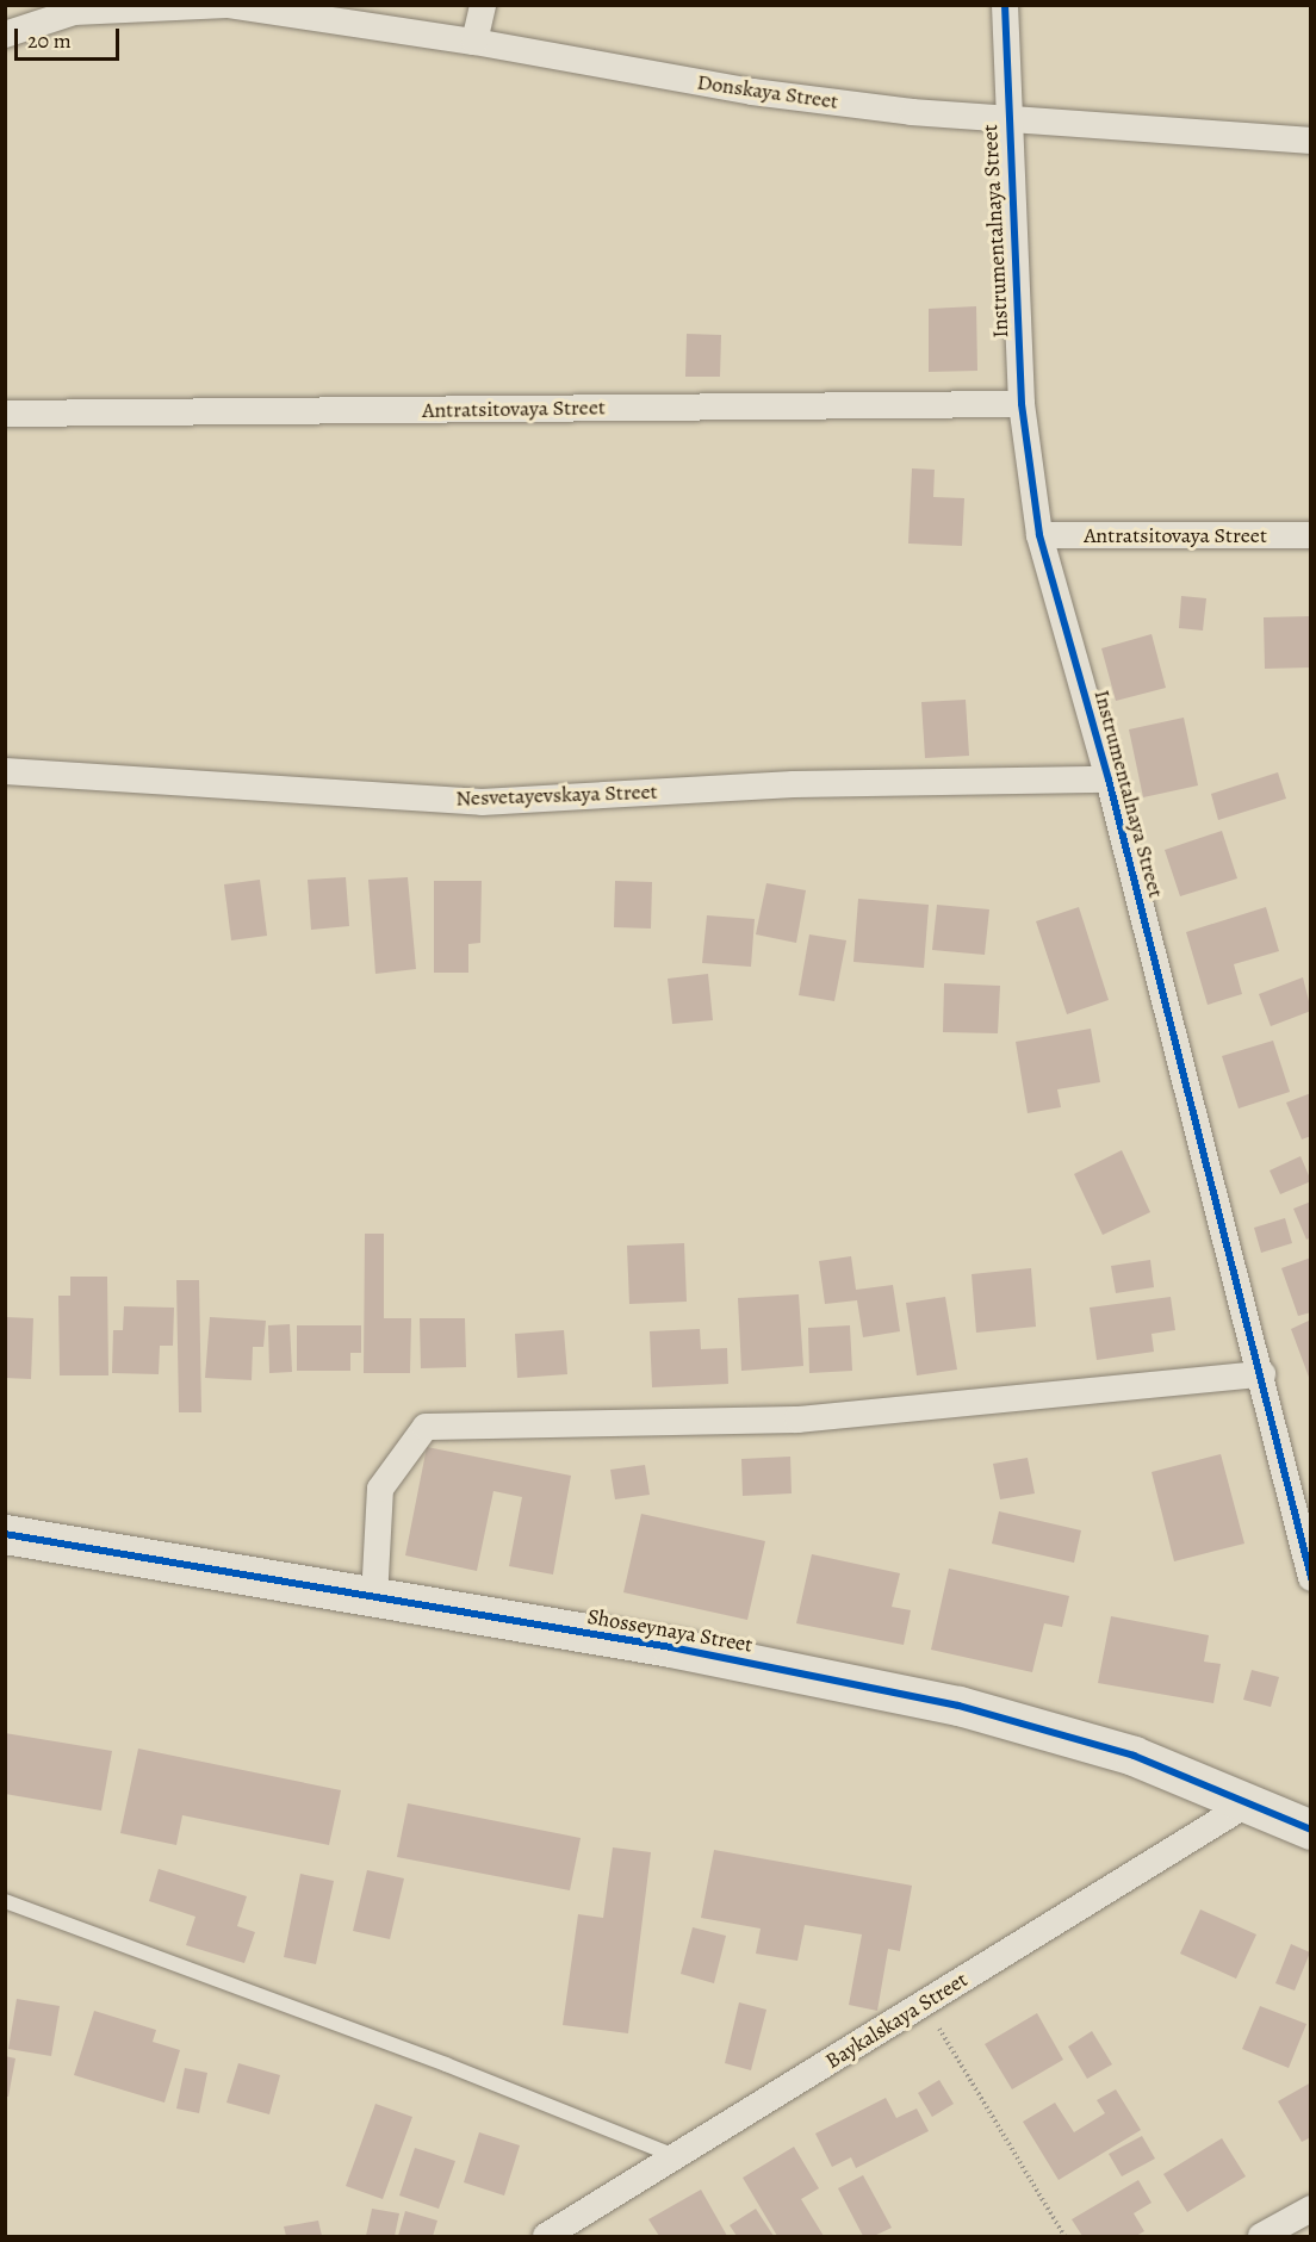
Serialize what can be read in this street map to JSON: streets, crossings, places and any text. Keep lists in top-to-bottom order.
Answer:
{
  "streets": {
    "street": [
      "Donskaya Street",
      "Instrumentalnaya Street",
      "Antratsitovaya Street",
      "Nesvetayevskaya Street",
      "Shosseynaya Street",
      "Baykalskaya Street"
    ]
  },
  "crossings": [
    ["Donskaya Street", "Instrumentalnaya Street"],
    ["Instrumentalnaya Street", "Antratsitovaya Street"],
    ["Instrumentalnaya Street", "Nesvetayevskaya Street"],
    ["Shosseynaya Street", "Baykalskaya Street"]
  ],
  "scale_bar": "20 m"
}
